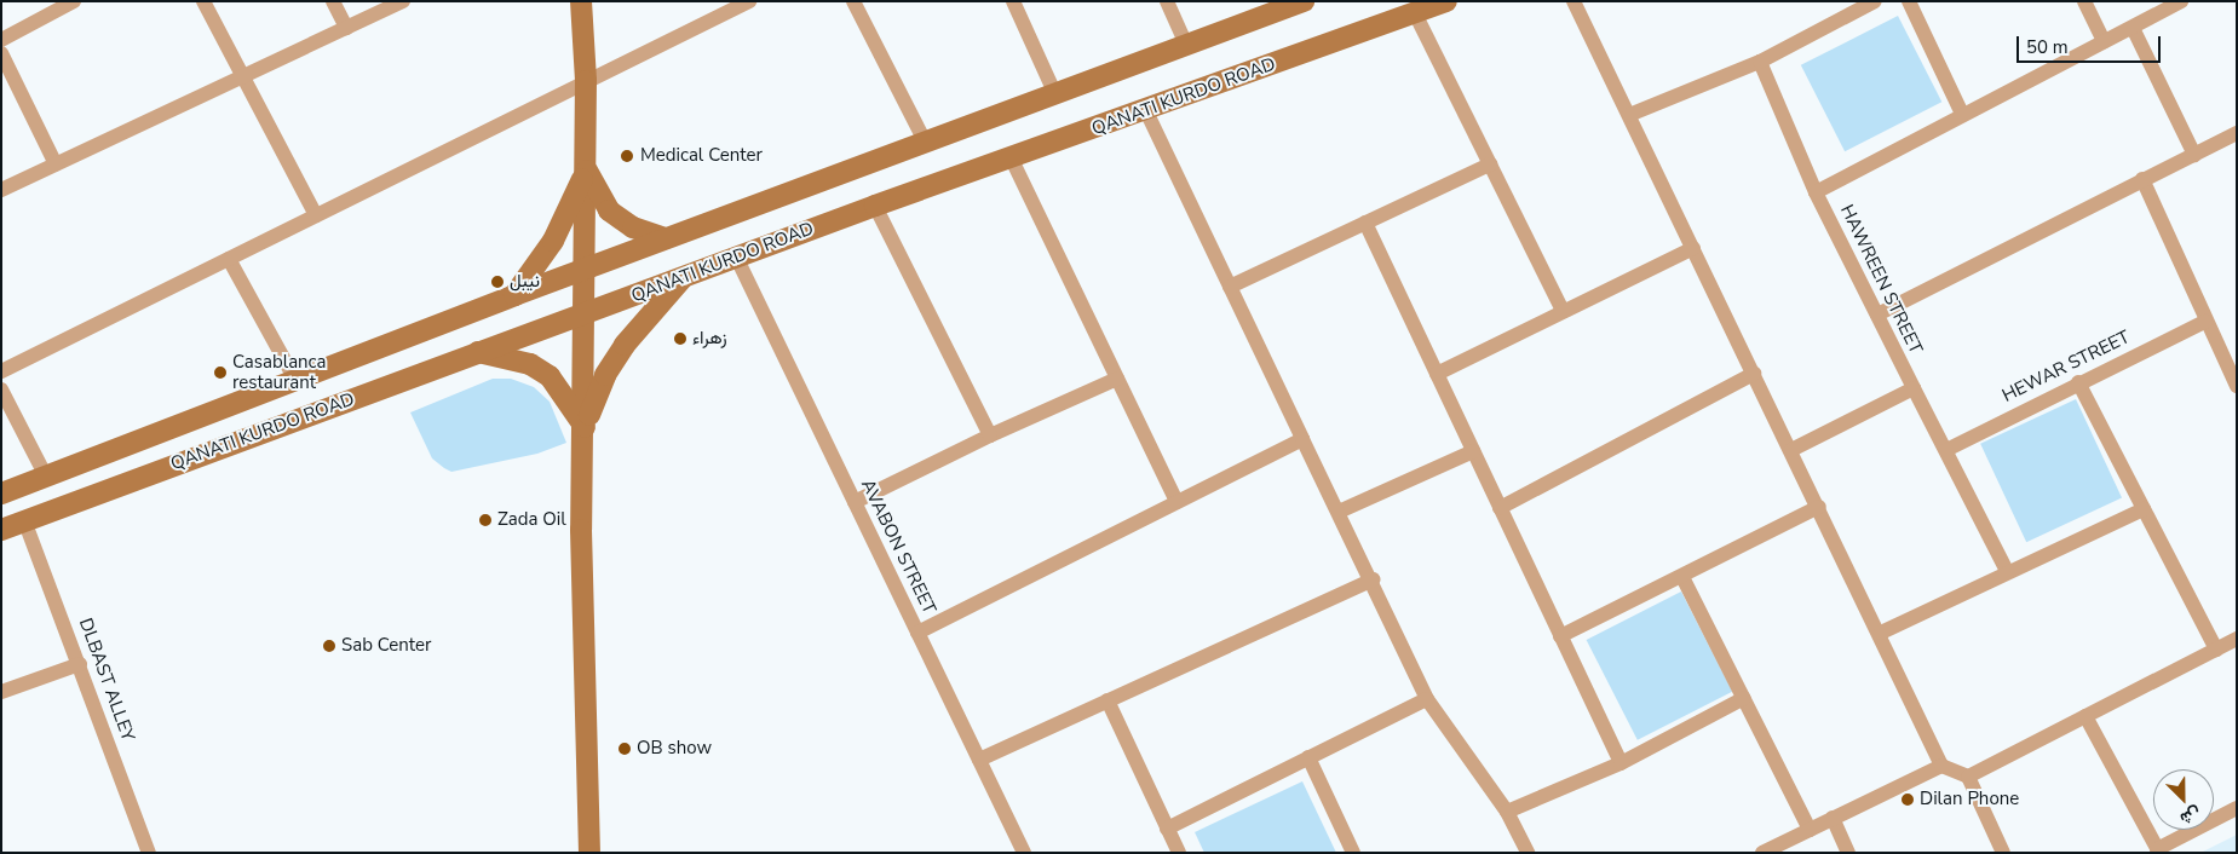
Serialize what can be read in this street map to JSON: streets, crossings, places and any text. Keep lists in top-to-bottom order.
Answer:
{
  "streets": {
    "street": [
      "QANATI KURDO ROAD",
      "HAWREEN STREET",
      "HEWAR STREET",
      "AVABON STREET",
      "DLBAST ALLEY"
    ]
  },
  "crossings": [
    ["QANATI KURDO ROAD", "AVABON STREET"],
    ["QANATI KURDO ROAD", "DLBAST ALLEY"],
    ["HAWREEN STREET", "HEWAR STREET"]
  ],
  "places": [
    "Medical Center",
    "نيبل",
    "زهراء",
    "Casablanca restaurant",
    "Zada Oil",
    "Sab Center",
    "OB show",
    "Dilan Phone"
  ],
  "scale_bar": "50 m",
  "north": "bottom right"
}
